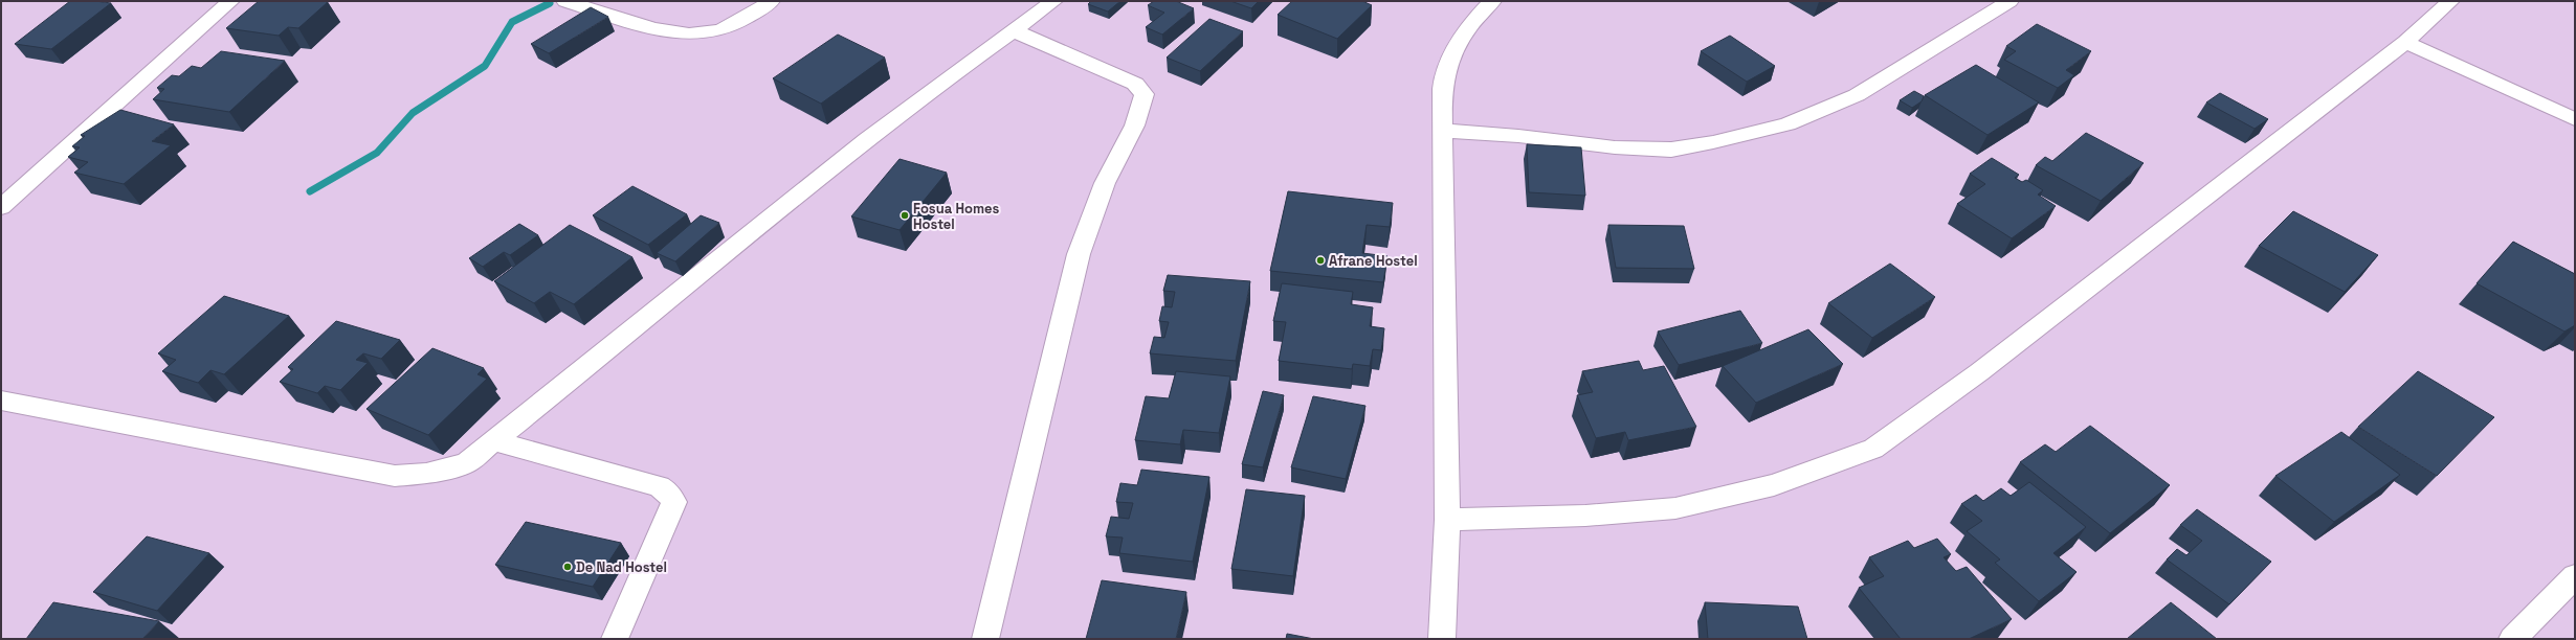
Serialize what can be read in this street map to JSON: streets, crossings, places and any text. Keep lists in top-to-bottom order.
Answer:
{
  "places": ["Fosua Homes Hostel", "Afrane Hostel", "De Nad Hostel"]
}
